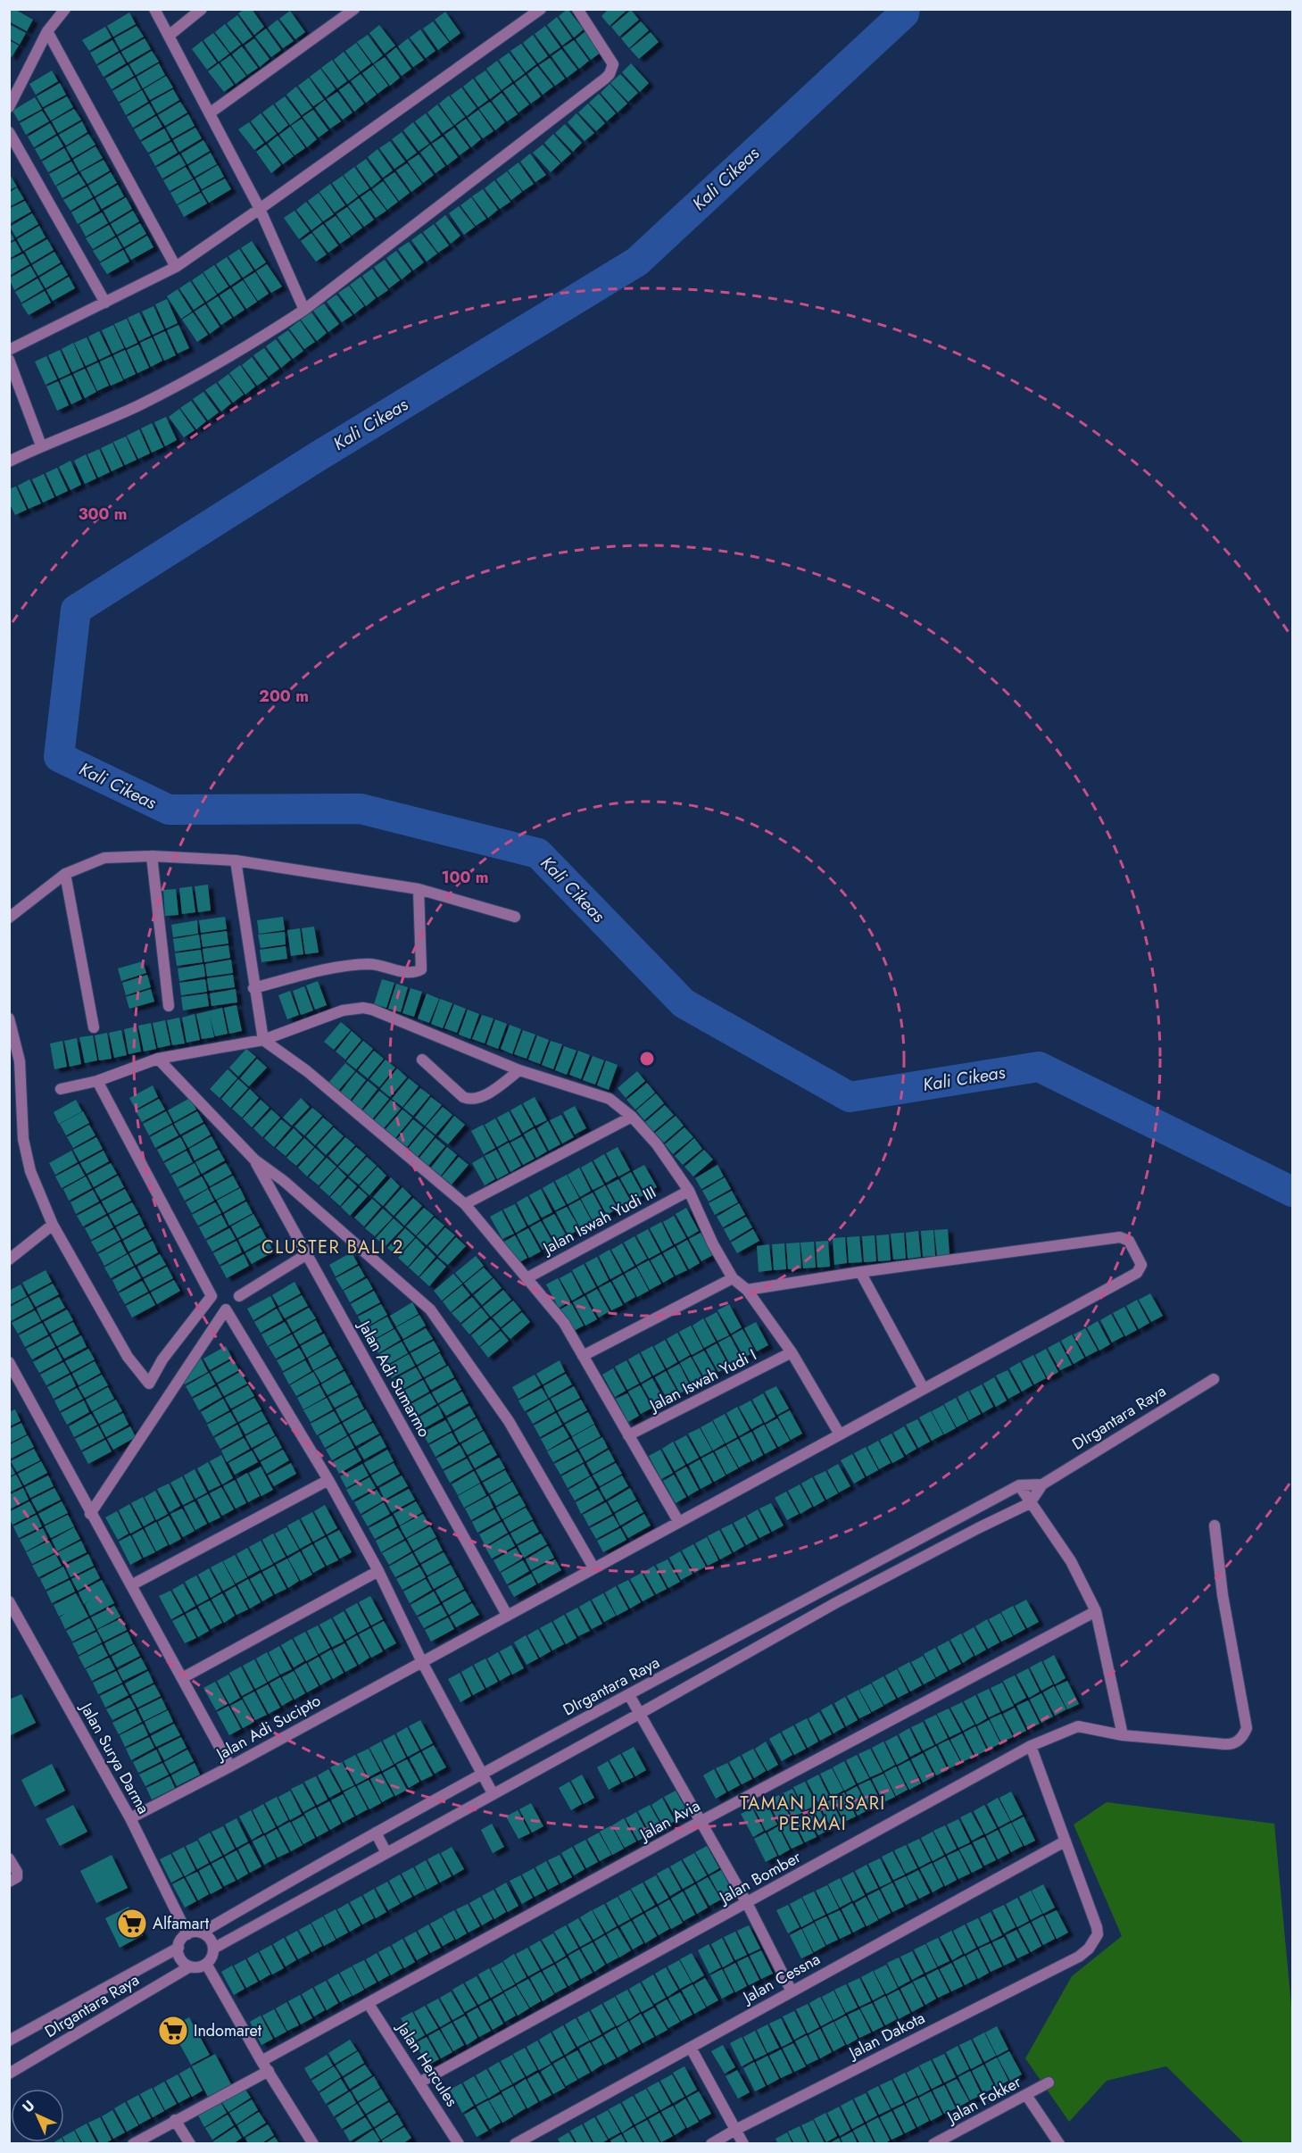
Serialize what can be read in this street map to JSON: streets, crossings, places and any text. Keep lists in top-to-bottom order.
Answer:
{
  "streets": {
    "street": [
      "Jalan Iswah Yudi III",
      "Jalan Adi Sumarmo",
      "Jalan Iswah Yudi I",
      "DIrgantara Raya",
      "Jalan Adi Sucipto",
      "Jalan Surya Darma",
      "Jalan Avia",
      "Jalan Bomber",
      "Jalan Cessna",
      "Jalan Dakota",
      "Jalan Hercules",
      "Jalan Fokker"
    ]
  },
  "crossings": [
    ["Jalan Adi Sumarmo", "Jalan Adi Sucipto"],
    ["DIrgantara Raya", "Jalan Surya Darma"],
    ["Jalan Adi Sucipto", "Jalan Surya Darma"],
    ["Jalan Avia", "Jalan Hercules"],
    ["Jalan Bomber", "Jalan Hercules"],
    ["Jalan Cessna", "Jalan Dakota"]
  ],
  "districts": ["CLUSTER BALI 2", "TAMAN JATISARI PERMAI"],
  "water": ["Kali Cikeas"],
  "places": {
    "supermarket": ["Alfamart", "Indomaret"]
  },
  "north": "top left",
  "rings": ["300 m", "200 m", "100 m"]
}
